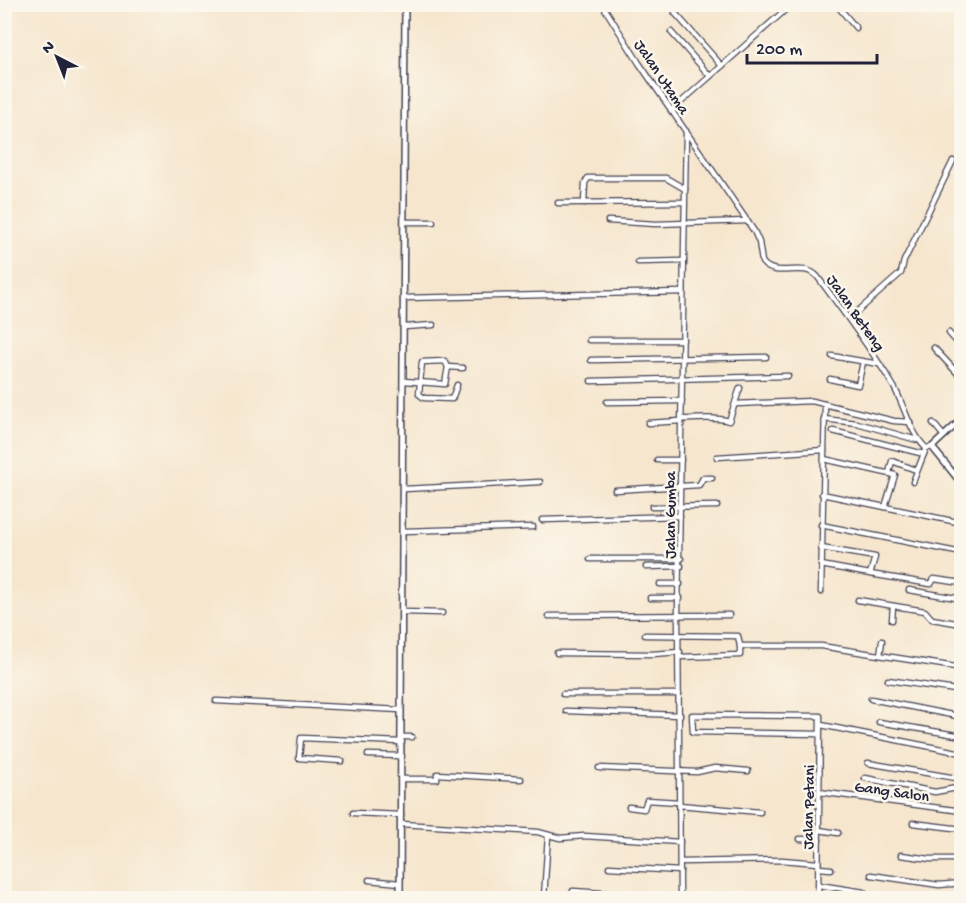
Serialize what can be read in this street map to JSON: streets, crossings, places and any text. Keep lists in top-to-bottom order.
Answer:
{
  "streets": {
    "street": [
      "Jalan Utama",
      "Jalan Beteng",
      "Jalan Gumba",
      "Gang Salon",
      "Jalan Petani"
    ]
  },
  "crossings": [
    ["Jalan Utama", "Jalan Beteng"],
    ["Jalan Utama", "Jalan Gumba"],
    ["Jalan Beteng", "Jalan Gumba"],
    ["Gang Salon", "Jalan Petani"]
  ],
  "scale_bar": "200 m",
  "north": "top left"
}
